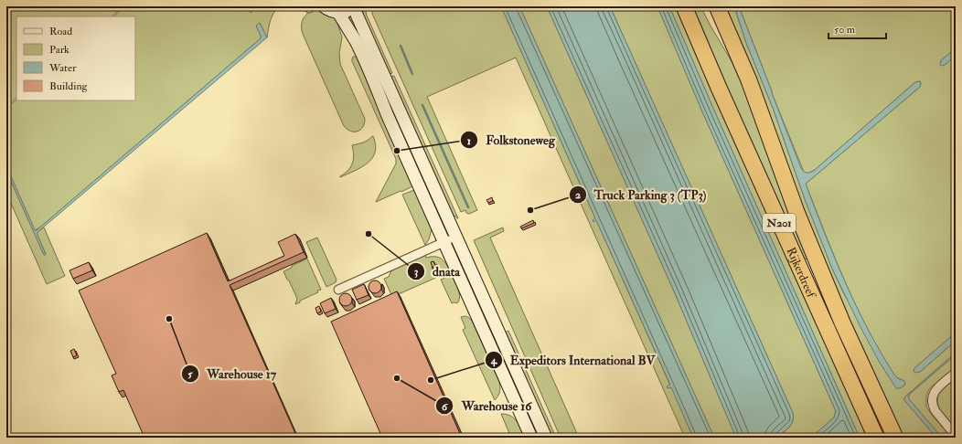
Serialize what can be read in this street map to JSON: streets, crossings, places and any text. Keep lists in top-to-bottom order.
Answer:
{
  "streets": {
    "highway": ["N201", "Rijkerdreef"]
  },
  "places": [
    "Folkstoneweg",
    "Truck Parking 3 (TP3)",
    "dnata",
    "Warehouse 17",
    "Warehouse 16",
    "Expeditors International BV"
  ],
  "legend": [
    "Road",
    "Park",
    "Water",
    "Building"
  ],
  "scale_bar": "50 m"
}
